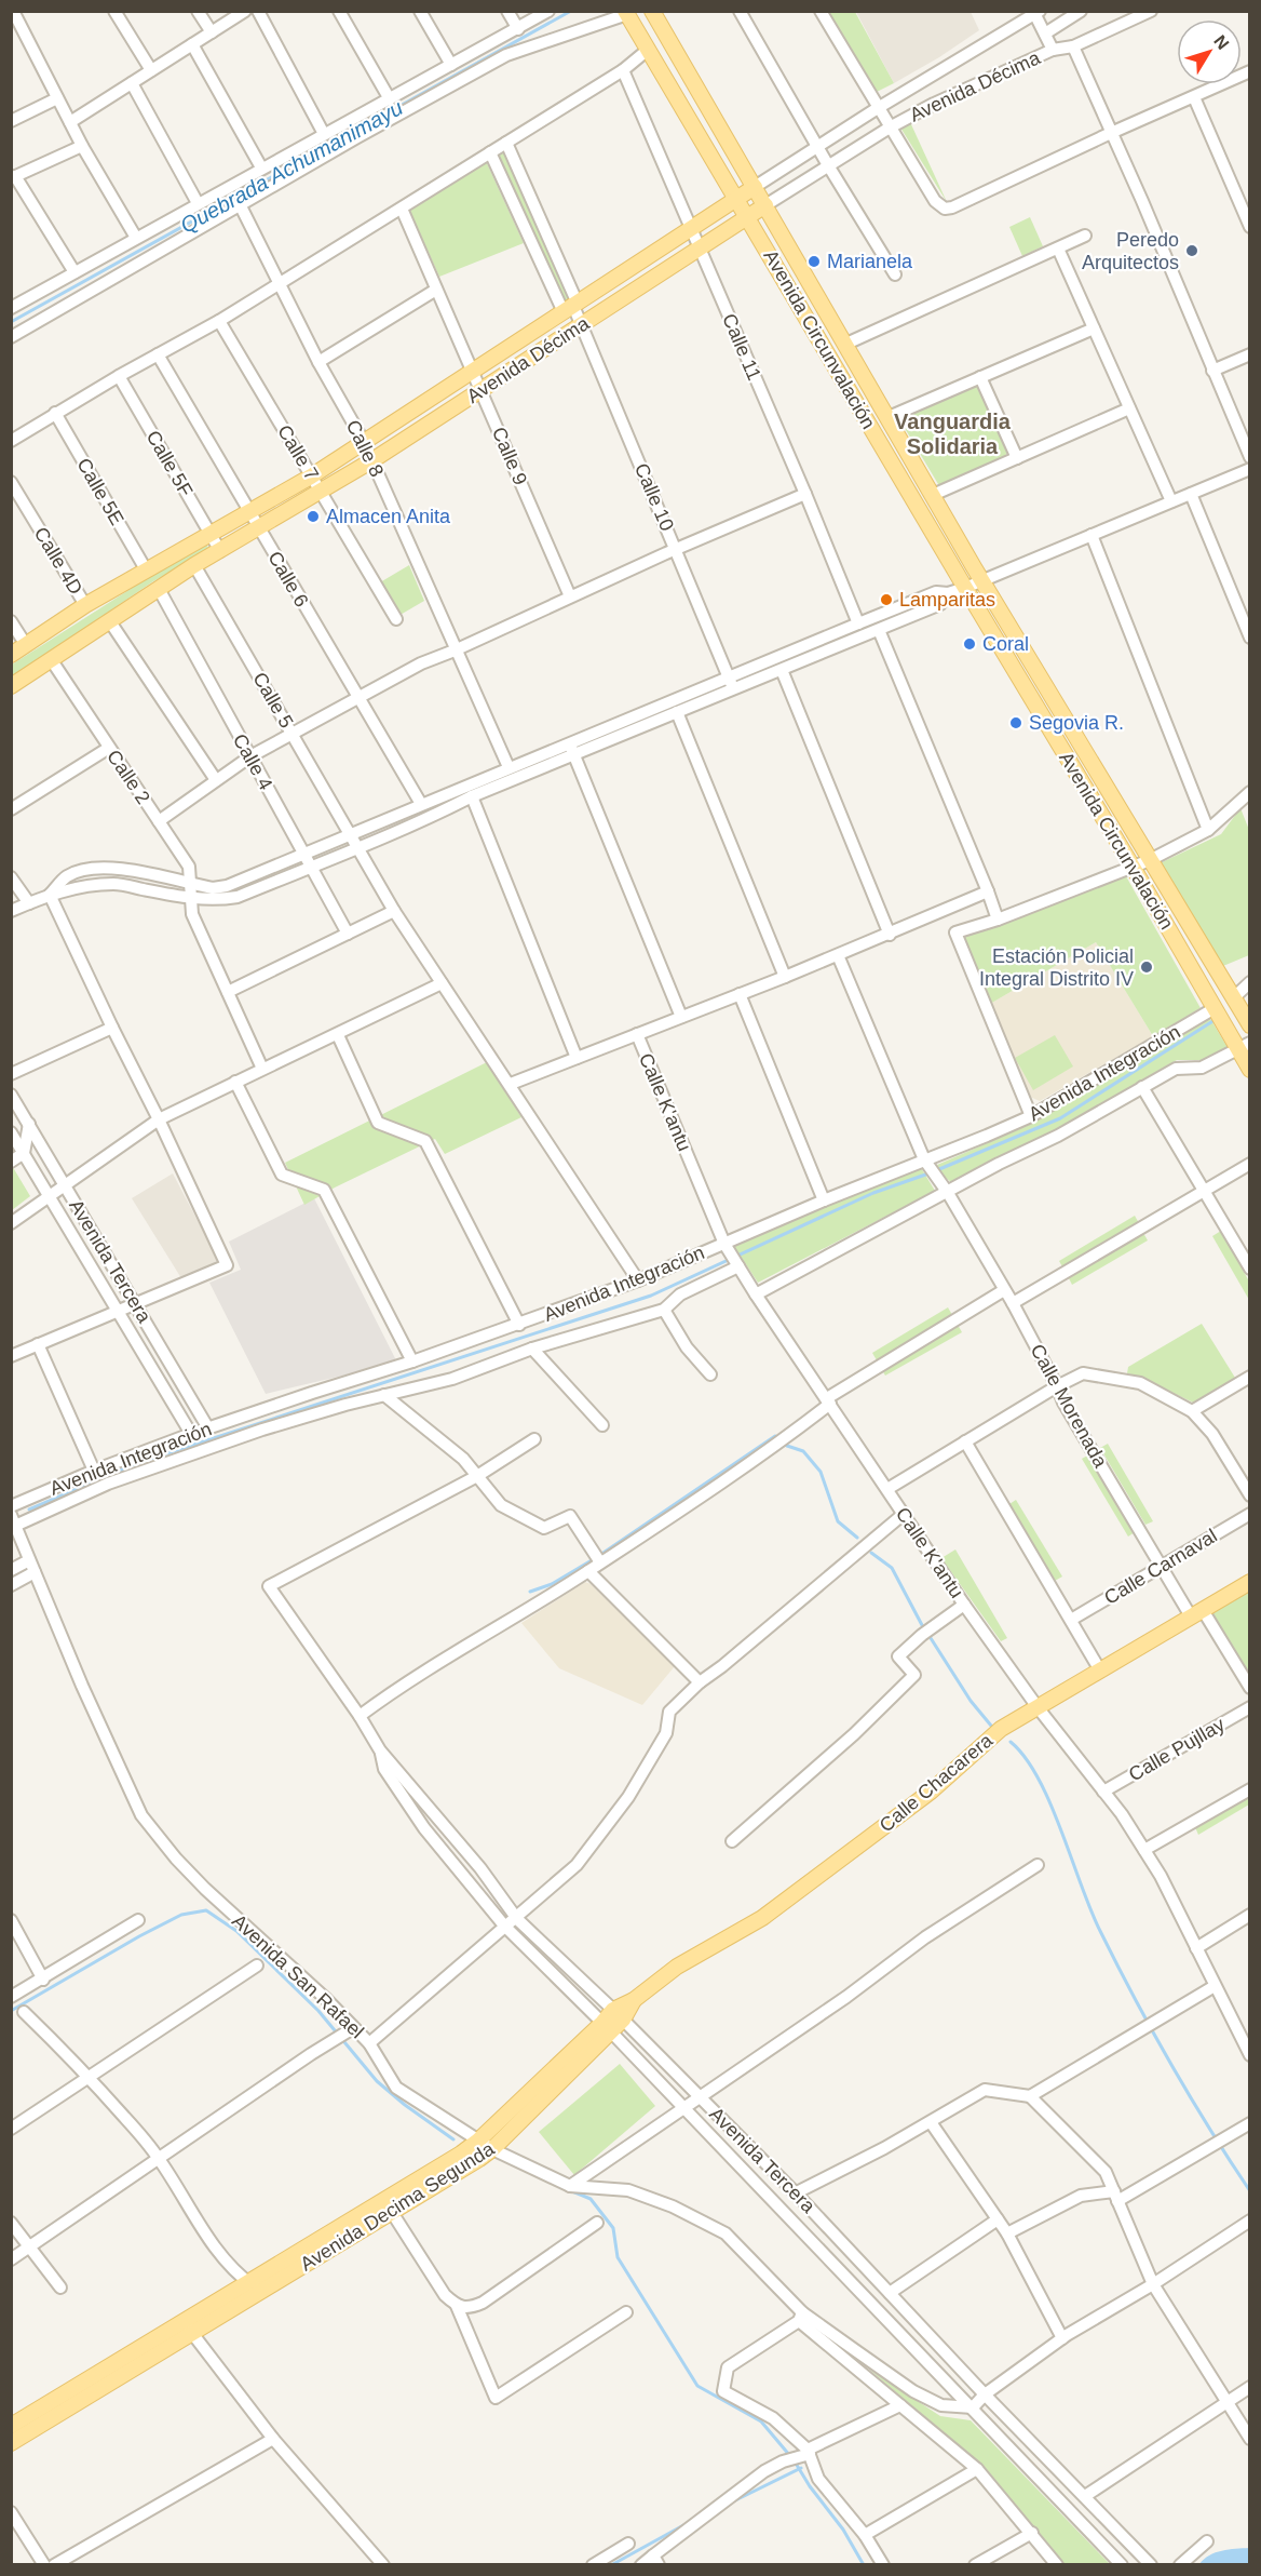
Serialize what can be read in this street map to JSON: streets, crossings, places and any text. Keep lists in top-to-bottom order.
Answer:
{
  "streets": {
    "main road": [
      "Avenida Décima",
      "Avenida Circunvalación",
      "Calle Chacarera",
      "Avenida Decima Segunda"
    ],
    "street": [
      "Calle 11",
      "Calle 8",
      "Calle 7",
      "Calle 9",
      "Calle 5F",
      "Calle 5E",
      "Calle 10",
      "Calle 4D",
      "Calle 6",
      "Calle 5",
      "Calle 4",
      "Calle 2",
      "Avenida Integración",
      "Calle K'antu",
      "Avenida Tercera",
      "Calle Morenada",
      "Calle Carnaval",
      "Calle Pujllay",
      "Avenida San Rafael"
    ]
  },
  "crossings": [
    ["Avenida Décima", "Avenida Circunvalación"],
    ["Avenida Décima", "Calle 11"],
    ["Avenida Décima", "Calle 8"],
    ["Avenida Décima", "Calle 7"],
    ["Avenida Décima", "Calle 9"],
    ["Avenida Décima", "Calle 5F"],
    ["Avenida Décima", "Calle 5E"],
    ["Avenida Décima", "Calle 10"],
    ["Avenida Décima", "Calle 4D"],
    ["Avenida Décima", "Calle 6"],
    ["Avenida Décima", "Calle 5"],
    ["Avenida Décima", "Calle 4"],
    ["Avenida Décima", "Calle 2"],
    ["Avenida Circunvalación", "Avenida Integración"],
    ["Calle 5", "Avenida Integración"],
    ["Avenida Integración", "Calle K'antu"],
    ["Avenida Integración", "Avenida Tercera"],
    ["Avenida Integración", "Calle Morenada"],
    ["Avenida Integración", "Avenida San Rafael"],
    ["Calle K'antu", "Calle Pujllay"],
    ["Calle K'antu", "Calle Chacarera"],
    ["Avenida Tercera", "Avenida San Rafael"],
    ["Avenida Tercera", "Avenida Decima Segunda"],
    ["Calle Morenada", "Calle Carnaval"],
    ["Calle Morenada", "Calle Chacarera"],
    ["Calle Chacarera", "Avenida Decima Segunda"],
    ["Avenida San Rafael", "Avenida Decima Segunda"]
  ],
  "districts": ["Vanguardia Solidaria"],
  "water": ["Quebrada Achumanimayu"],
  "places": [
    "Peredo Arquitectos",
    "Marianela",
    "Almacen Anita",
    "Lamparitas",
    "Coral",
    "Segovia R.",
    "Estación Policial Integral Distrito IV"
  ],
  "north": "top right"
}
